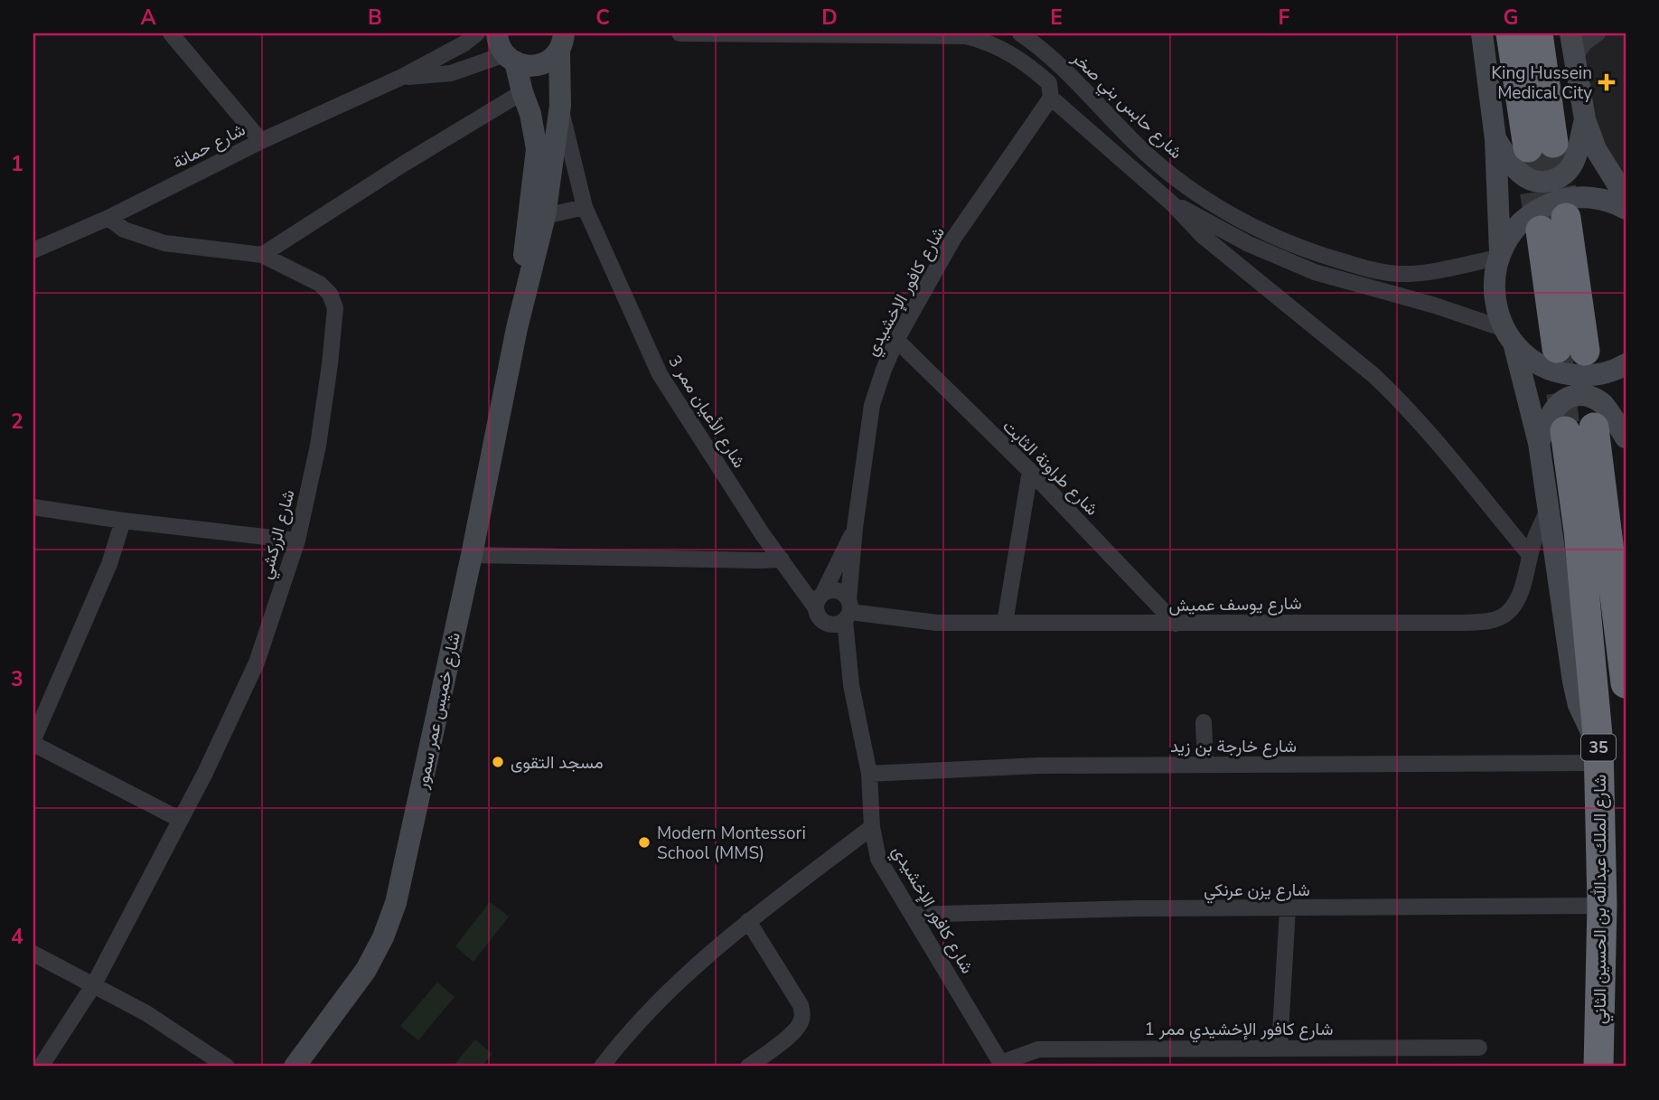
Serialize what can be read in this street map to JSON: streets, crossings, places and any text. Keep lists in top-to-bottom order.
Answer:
{
  "streets": {
    "highway": ["35", "شارع الملك عبدالله بن الحسين الثاني"],
    "main road": ["شارع خميس عمر سمور"],
    "street": [
      "شارع حابس بني صخر",
      "شارع حمانة",
      "شارع كافور الإخشيدي",
      "شارع الأعيان ممر 3",
      "شارع طراونة الثابت",
      "شارع الزركشي",
      "شارع يوسف عميش",
      "شارع خارجة بن زيد",
      "شارع يزن عرنكي",
      "شارع كافور الإخشيدي ممر 1"
    ]
  },
  "crossings": [
    ["شارع حمانة", "شارع الزركشي"],
    ["شارع حمانة", "شارع خميس عمر سمور"],
    ["شارع كافور الإخشيدي", "شارع الأعيان ممر 3"],
    ["شارع كافور الإخشيدي", "شارع طراونة الثابت"],
    ["شارع كافور الإخشيدي", "شارع يوسف عميش"],
    ["شارع كافور الإخشيدي", "شارع خارجة بن زيد"],
    ["شارع كافور الإخشيدي", "شارع يزن عرنكي"],
    ["شارع كافور الإخشيدي", "شارع كافور الإخشيدي ممر 1"],
    ["شارع الأعيان ممر 3", "شارع يوسف عميش"],
    ["شارع الأعيان ممر 3", "شارع خميس عمر سمور"],
    ["شارع طراونة الثابت", "شارع يوسف عميش"],
    ["شارع خارجة بن زيد", "شارع الملك عبدالله بن الحسين الثاني"],
    ["شارع يزن عرنكي", "شارع الملك عبدالله بن الحسين الثاني"]
  ],
  "places": {
    "health": ["King Hussein Medical City"],
    "other": ["مسجد التقوى", "Modern Montessori School (MMS)"]
  },
  "grid": {
    "columns": [
      "A",
      "B",
      "C",
      "D",
      "E",
      "F",
      "G"
    ],
    "rows": [
      "1",
      "2",
      "3",
      "4"
    ]
  }
}
